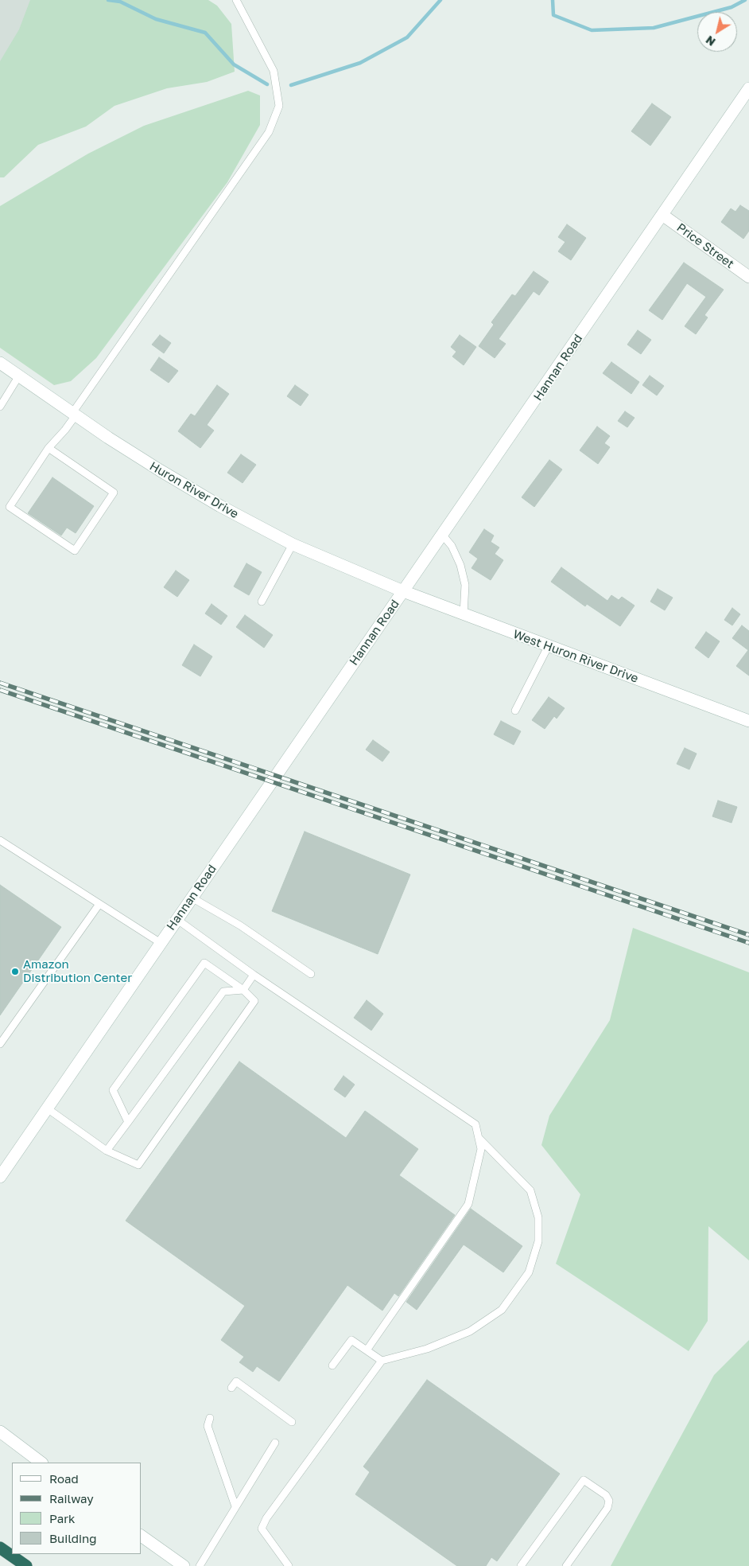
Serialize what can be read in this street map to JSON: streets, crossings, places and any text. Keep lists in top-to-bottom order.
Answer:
{
  "streets": {
    "street": [
      "Price Street",
      "Hannan Road",
      "Huron River Drive",
      "West Huron River Drive"
    ]
  },
  "crossings": [
    ["Price Street", "Hannan Road"],
    ["Hannan Road", "Huron River Drive"],
    ["Hannan Road", "West Huron River Drive"],
    ["Huron River Drive", "West Huron River Drive"]
  ],
  "places": ["Amazon Distribution Center"],
  "legend": [
    "Road",
    "Railway",
    "Park",
    "Building"
  ],
  "north": "bottom left"
}
